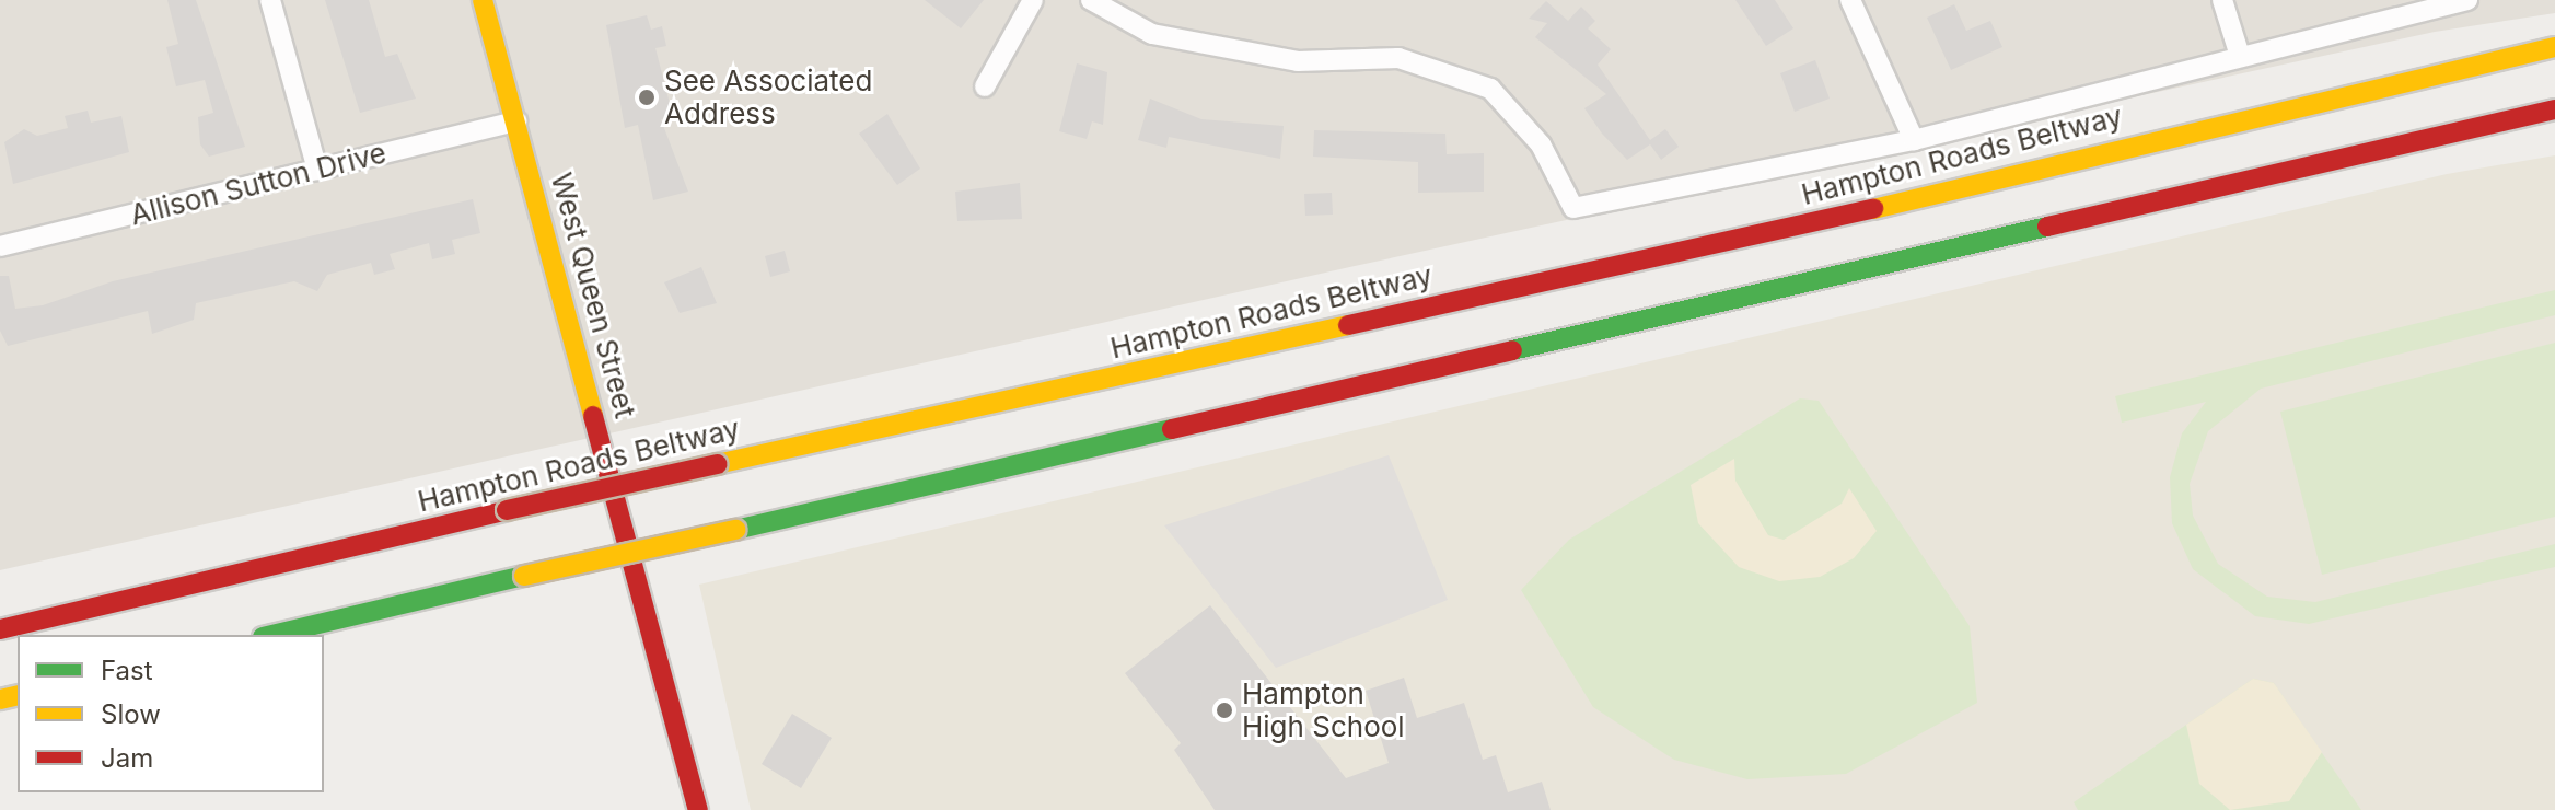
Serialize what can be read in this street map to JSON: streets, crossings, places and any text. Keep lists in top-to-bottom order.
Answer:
{
  "streets": {
    "main road": ["Hampton Roads Beltway", "West Queen Street"],
    "street": ["Allison Sutton Drive"]
  },
  "crossings": [
    ["Allison Sutton Drive", "West Queen Street"]
  ],
  "places": ["See Associated Address", "Hampton High School"],
  "legend": ["Fast", "Slow", "Jam"]
}
